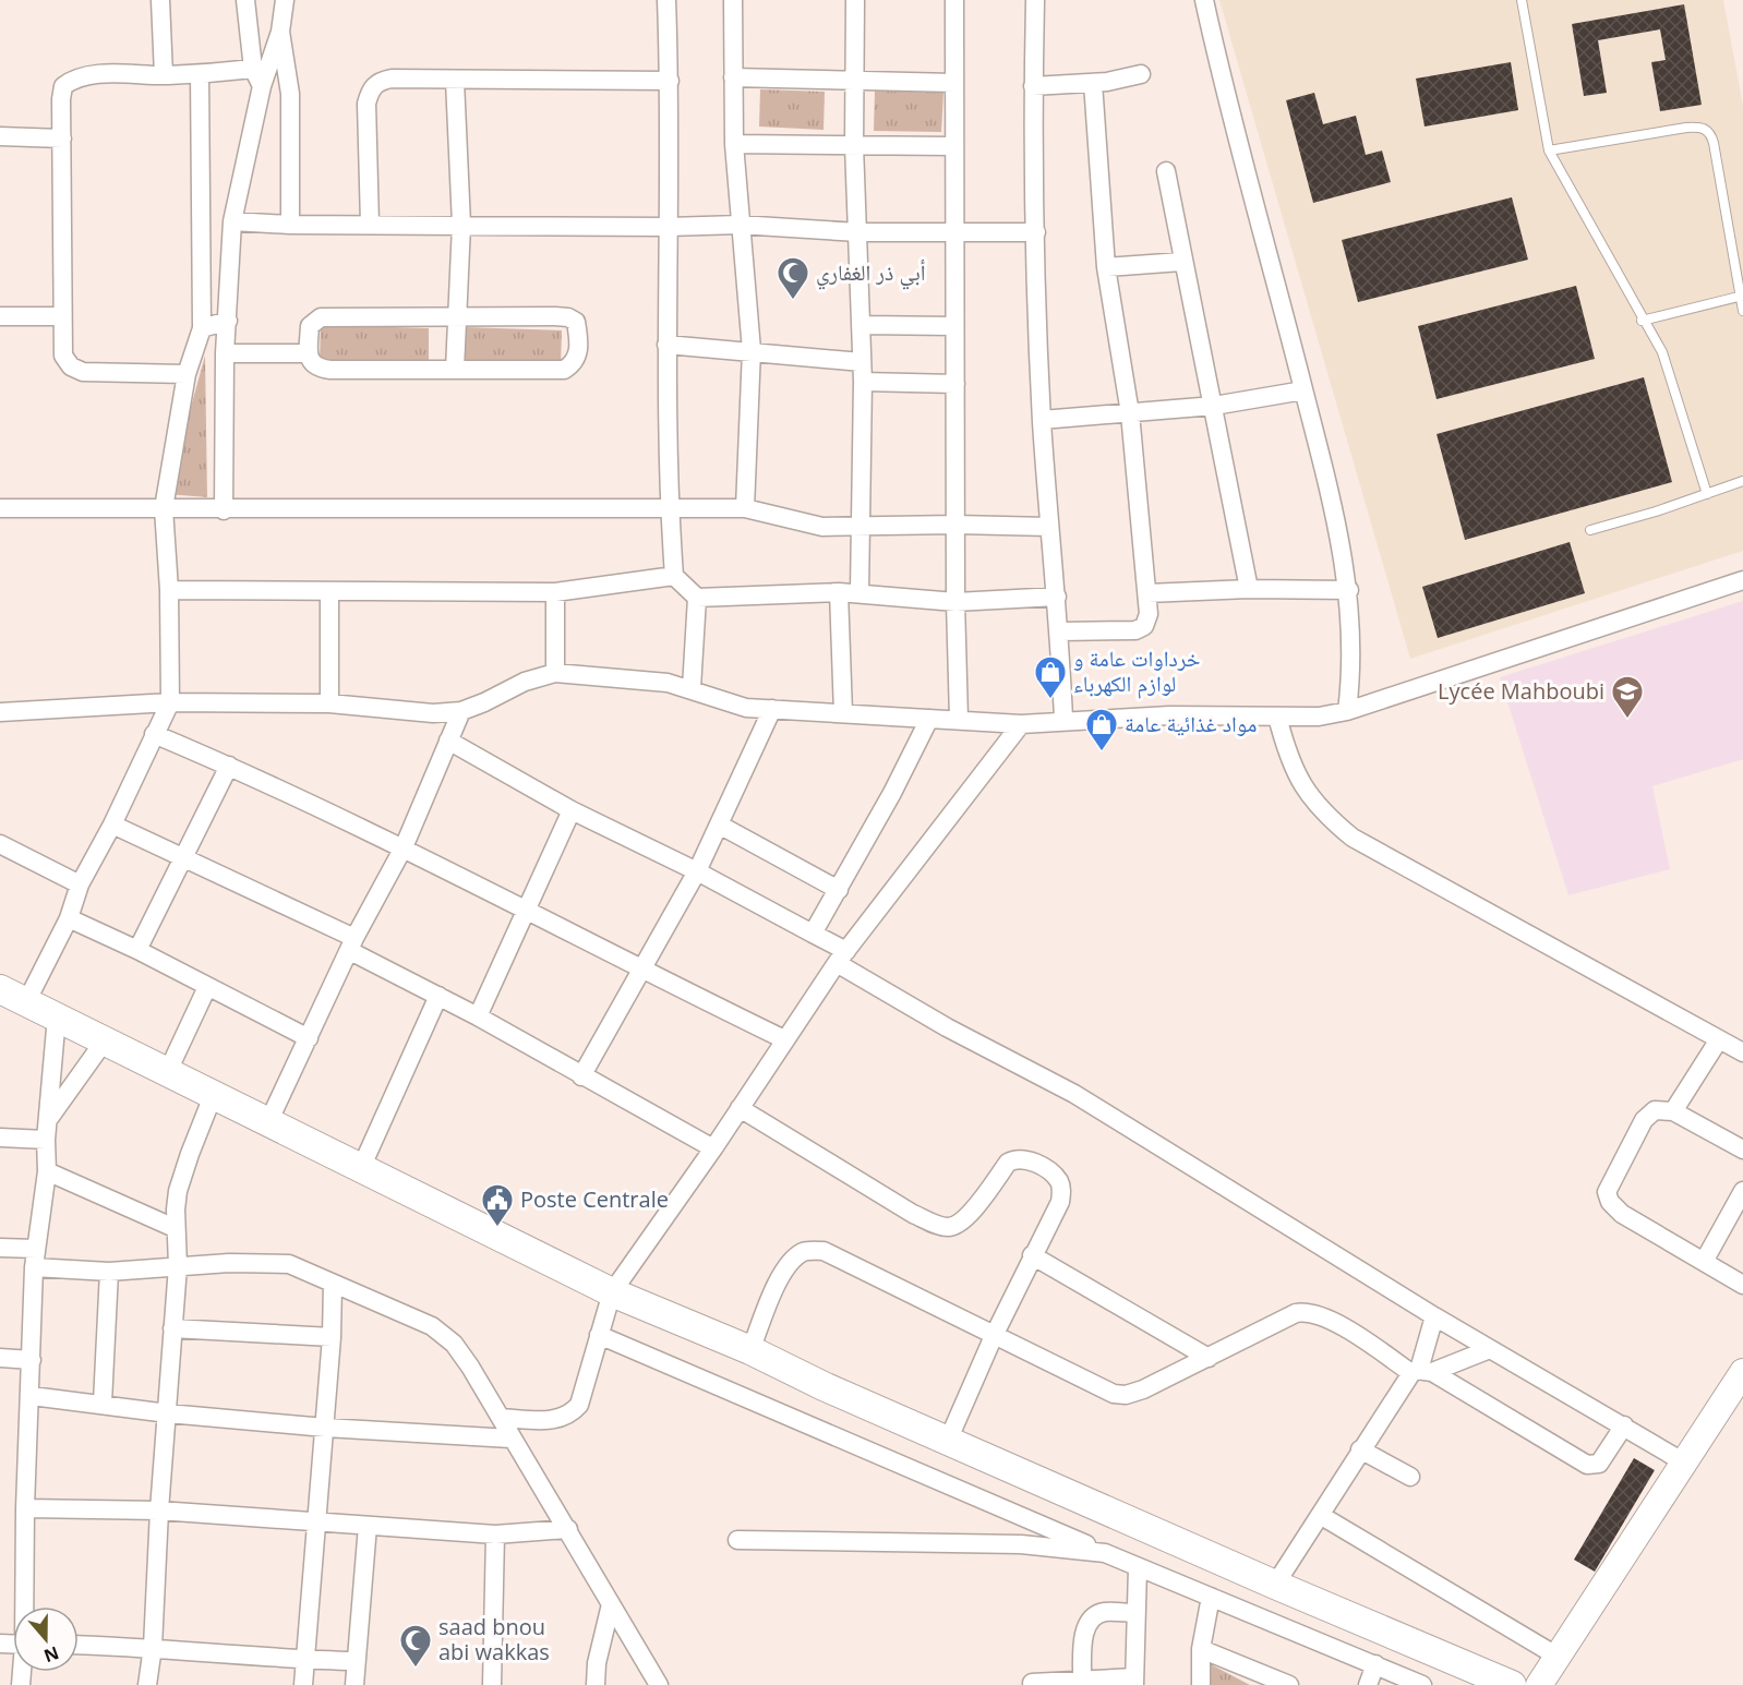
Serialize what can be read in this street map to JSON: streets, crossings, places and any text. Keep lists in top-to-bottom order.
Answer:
{
  "places": {
    "mosque": ["أبي ذر الغفاري", "saad bnou abi wakkas"],
    "shop": ["خرداوات عامة و لوازم الكهرباء", "مواد غذائية عامة"],
    "school or university": ["Lycée Mahboubi"],
    "public building": ["Poste Centrale"]
  },
  "north": "bottom"
}
